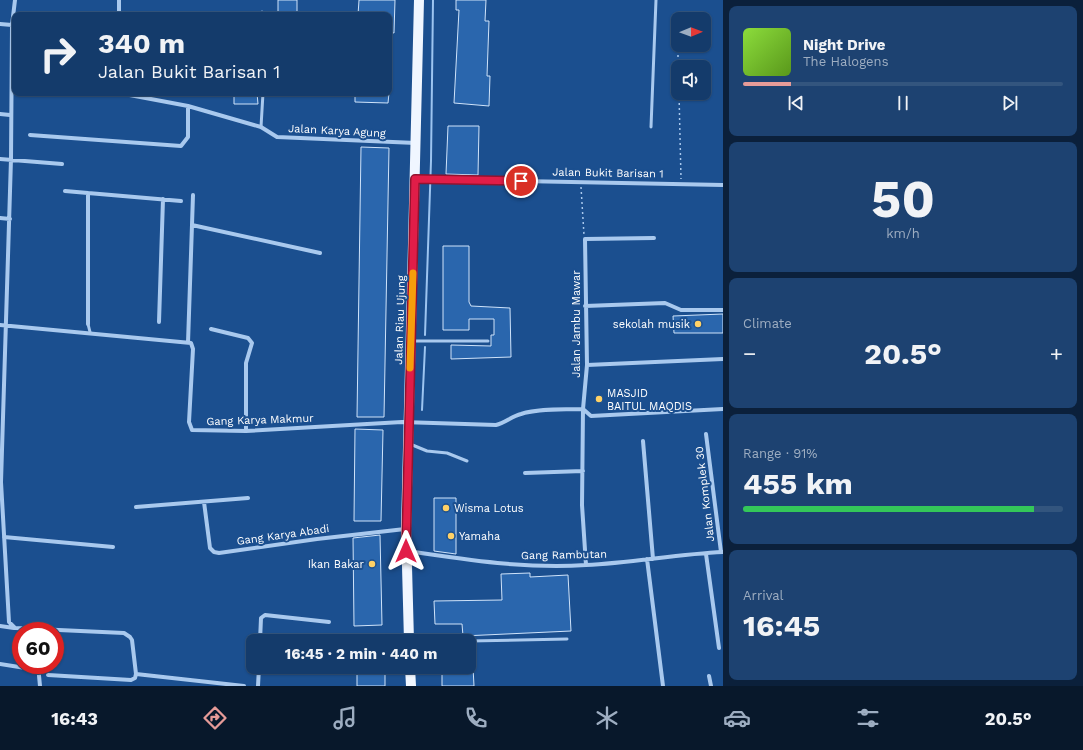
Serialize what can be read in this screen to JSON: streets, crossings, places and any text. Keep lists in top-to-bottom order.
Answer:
{
  "streets": {
    "main road": ["Jalan Riau Ujung"],
    "street": [
      "Jalan Karya Agung",
      "Jalan Bukit Barisan 1",
      "Jalan Jambu Mawar",
      "Gang Karya Makmur",
      "Jalan Komplek 30",
      "Gang Karya Abadi",
      "Gang Rambutan"
    ]
  },
  "crossings": [
    ["Jalan Karya Agung", "Jalan Riau Ujung"],
    ["Jalan Bukit Barisan 1", "Jalan Riau Ujung"],
    ["Jalan Riau Ujung", "Gang Karya Makmur"],
    ["Jalan Riau Ujung", "Gang Karya Abadi"],
    ["Jalan Riau Ujung", "Gang Rambutan"],
    ["Jalan Jambu Mawar", "Gang Rambutan"],
    ["Jalan Komplek 30", "Gang Rambutan"]
  ],
  "places": [
    "sekolah musik",
    "MASJID BAITUL MAQDIS",
    "Wisma Lotus",
    "Yamaha",
    "Ikan Bakar"
  ],
  "north": "right",
  "page": {
    "turn": ["340 m", "Jalan Bukit Barisan 1"],
    "song": ["Night Drive", "The Halogens"],
    "tile": [
      ["50", "km/h"],
      "Climate",
      ["Range · 91%", "455 km"],
      ["Arrival", "16:45"]
    ],
    "heat": ["−", "20.5°", "+"],
    "limit": "60",
    "trip": "16:45 · 2 min · 440 m",
    "tabs": ["16:43", "20.5°"]
  }
}
